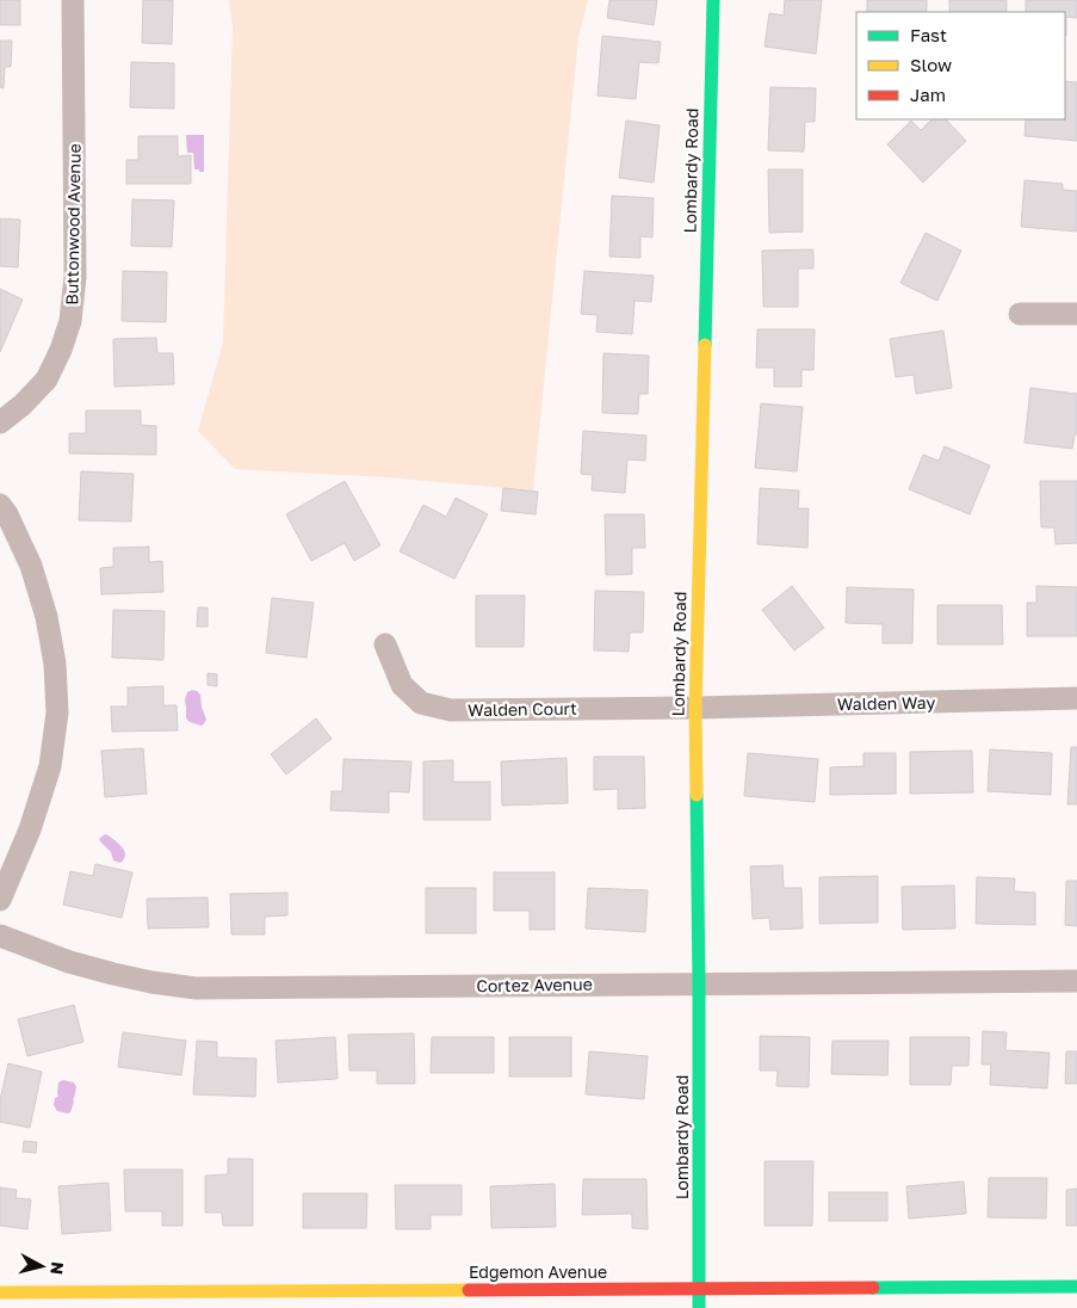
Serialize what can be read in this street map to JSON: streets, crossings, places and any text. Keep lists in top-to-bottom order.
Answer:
{
  "streets": {
    "street": [
      "Lombardy Road",
      "Buttonwood Avenue",
      "Walden Way",
      "Walden Court",
      "Cortez Avenue",
      "Edgemon Avenue"
    ]
  },
  "crossings": [
    ["Lombardy Road", "Walden Way"],
    ["Lombardy Road", "Walden Court"],
    ["Lombardy Road", "Cortez Avenue"],
    ["Lombardy Road", "Edgemon Avenue"],
    ["Walden Way", "Walden Court"]
  ],
  "legend": ["Fast", "Slow", "Jam"],
  "north": "right"
}
